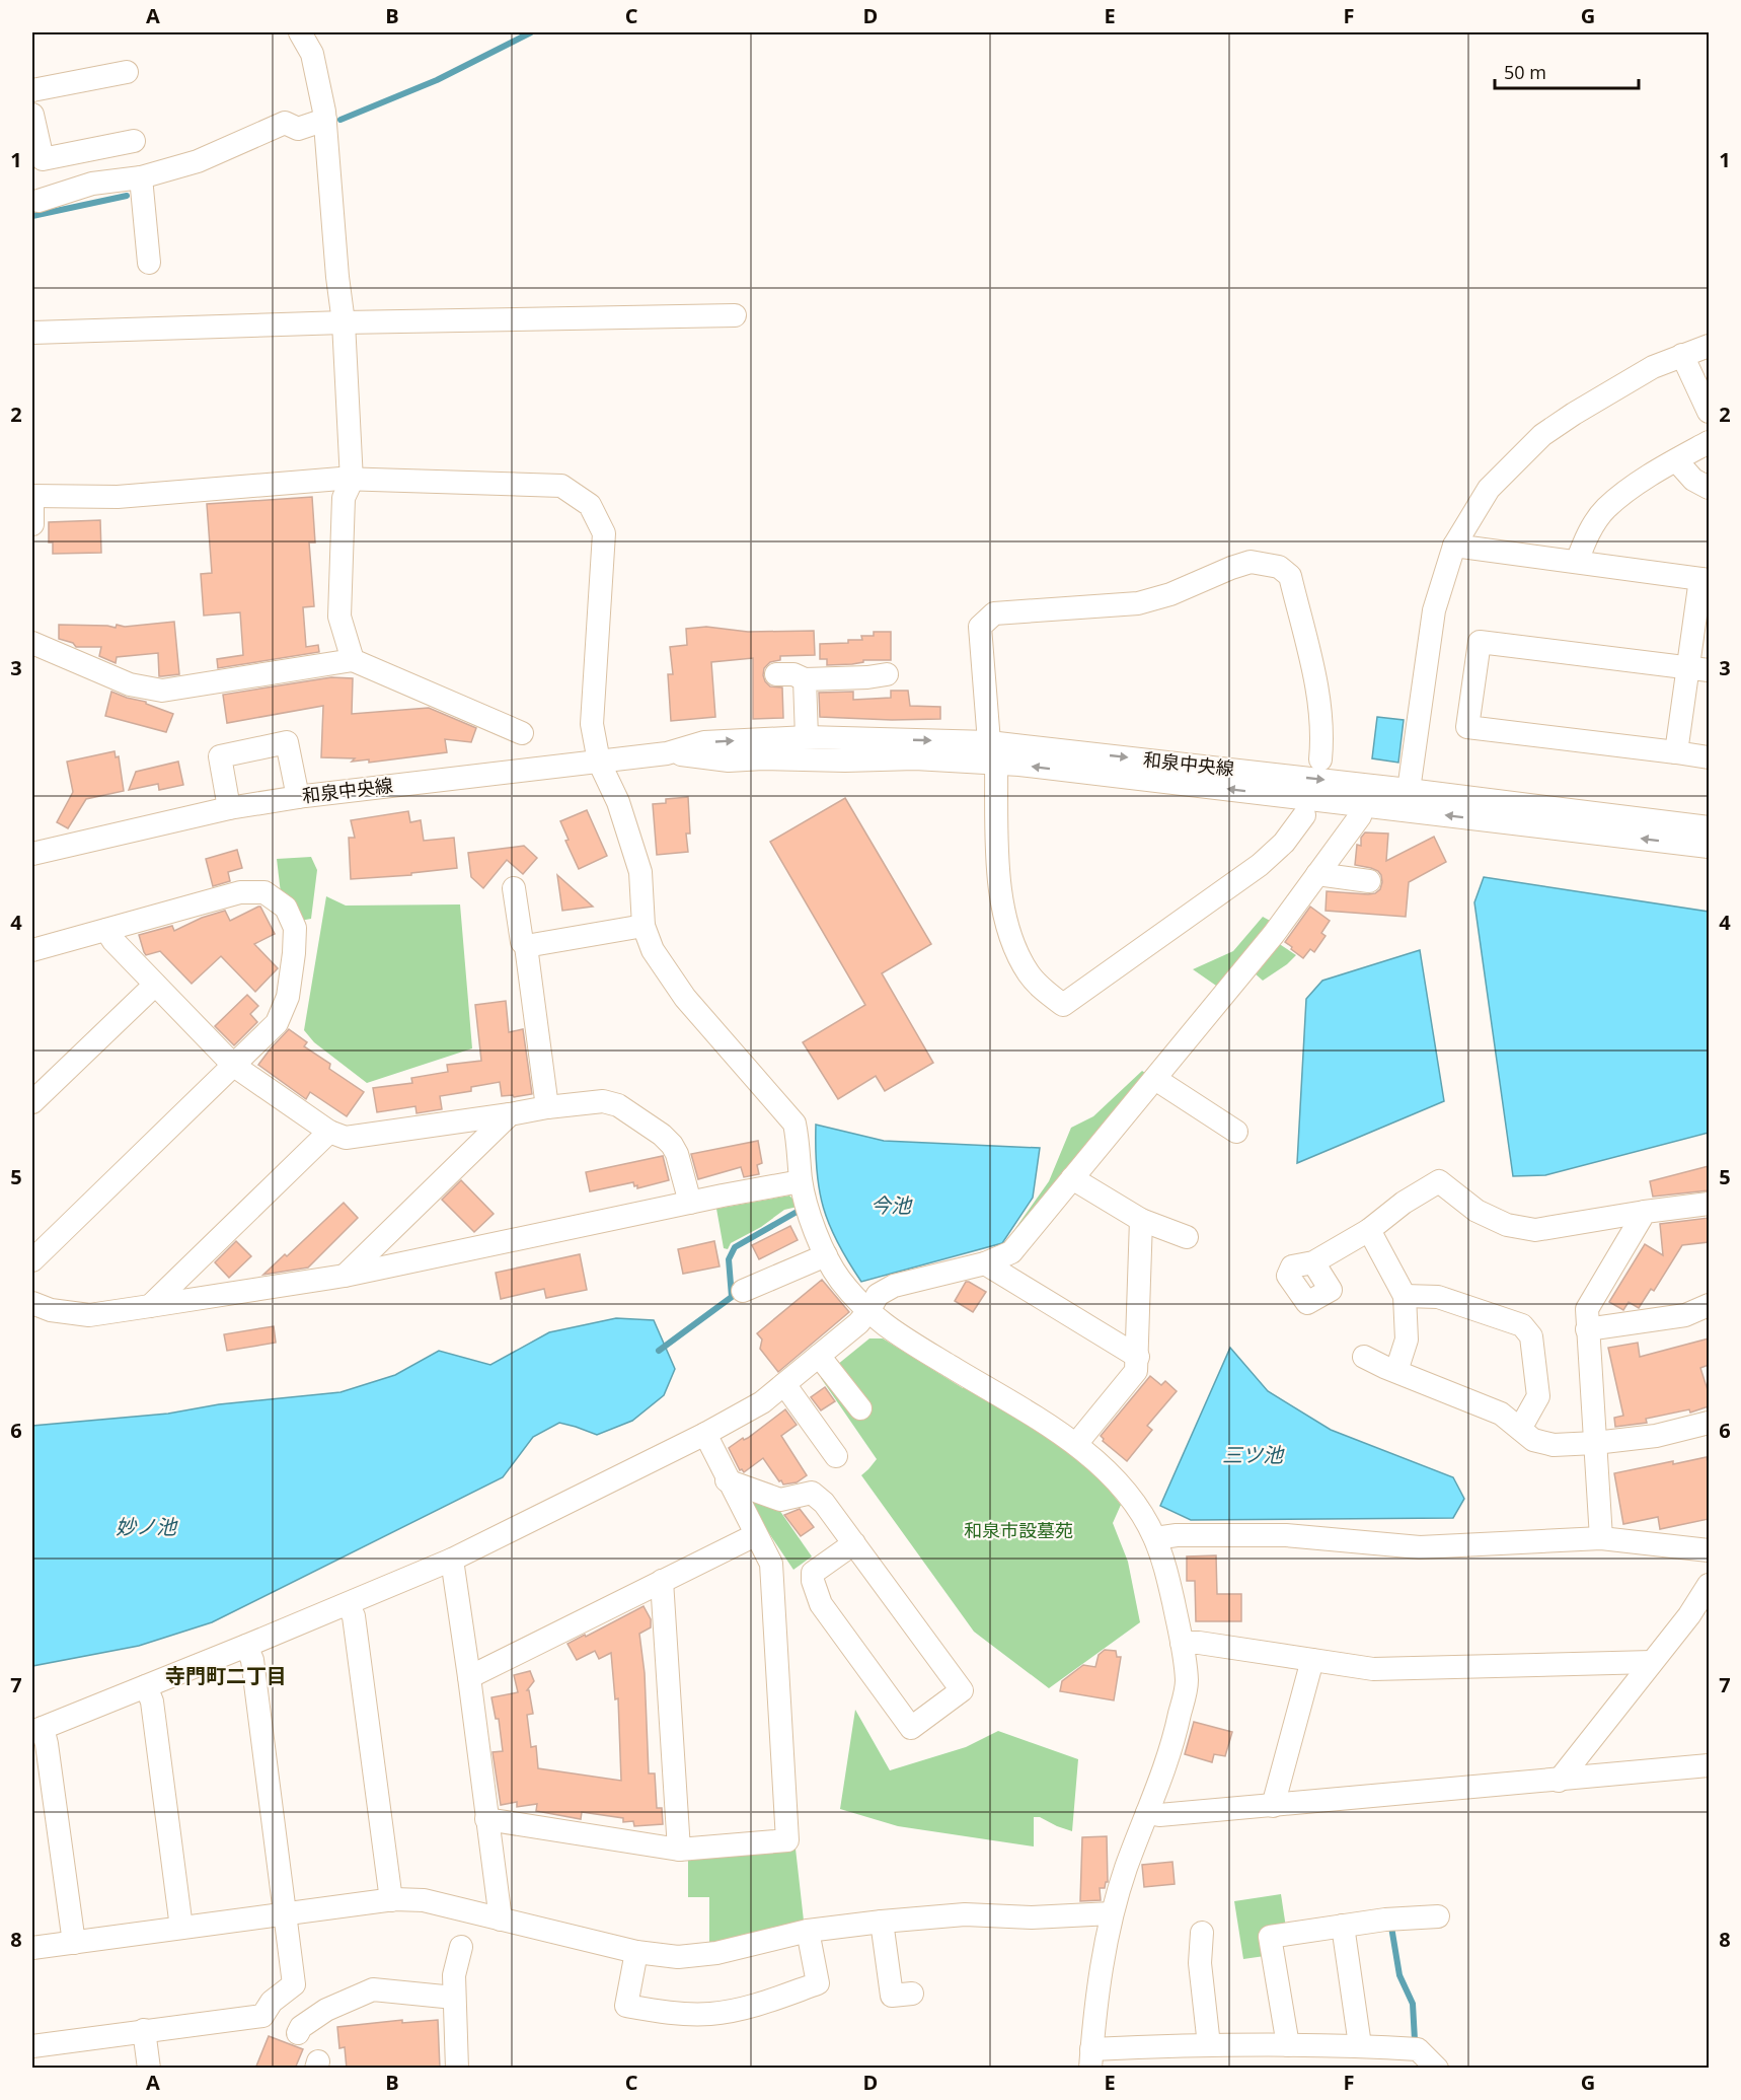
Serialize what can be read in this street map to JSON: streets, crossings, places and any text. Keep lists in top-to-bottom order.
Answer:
{
  "streets": {
    "street": ["和泉中央線"]
  },
  "districts": ["寺門町二丁目"],
  "water": ["今池", "三ツ池", "妙ノ池"],
  "parks": ["和泉市設墓苑"],
  "scale_bar": "50 m",
  "grid": {
    "columns": [
      "A",
      "B",
      "C",
      "D",
      "E",
      "F",
      "G"
    ],
    "rows": [
      "1",
      "2",
      "3",
      "4",
      "5",
      "6",
      "7",
      "8"
    ]
  }
}
